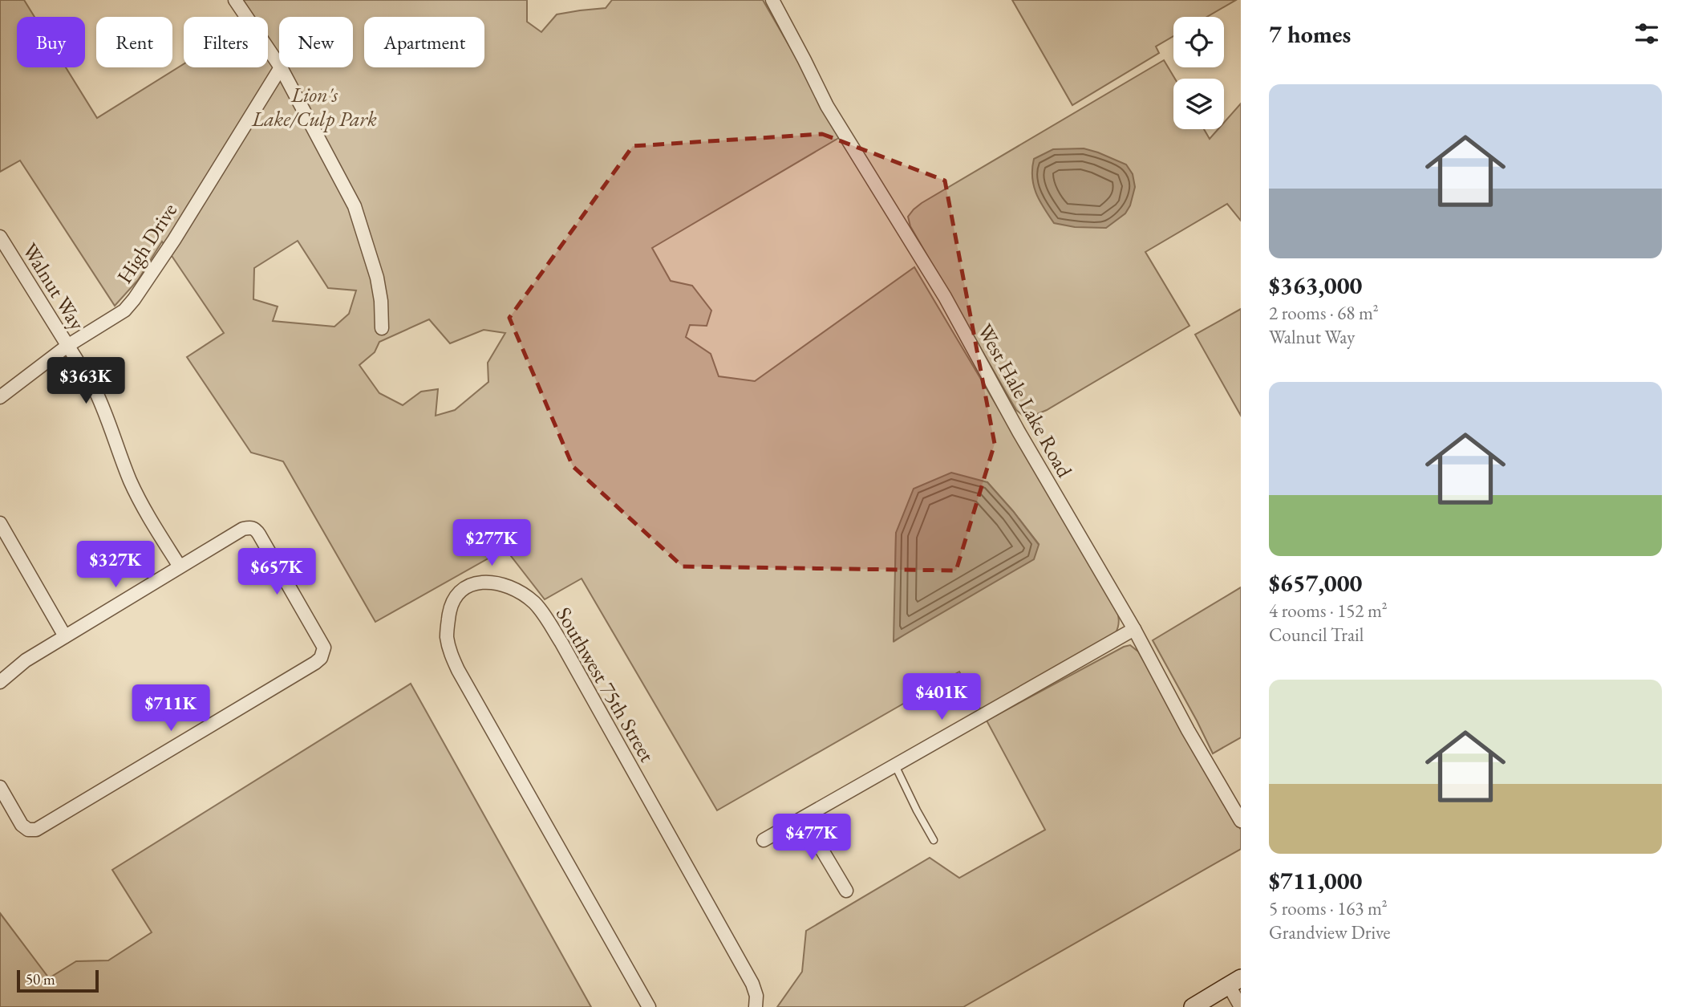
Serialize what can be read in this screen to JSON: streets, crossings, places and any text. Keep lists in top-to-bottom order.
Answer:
{
  "streets": {
    "street": [
      "High Drive",
      "Walnut Way",
      "West Hale Lake Road",
      "Southwest 75th Street"
    ]
  },
  "crossings": [
    ["High Drive", "Walnut Way"]
  ],
  "parks": ["Lion's Lake/Culp Park"],
  "scale_bar": "50 m",
  "page": {
    "heading": "7 homes",
    "chip": [
      "Buy",
      "Rent",
      "Filters",
      "New",
      "Apartment"
    ],
    "list": [
      {
        "name": "$363,000",
        "note": "2 rooms · 68 m² · Walnut Way"
      },
      {
        "name": "$657,000",
        "note": "4 rooms · 152 m² · Council Trail"
      },
      {
        "name": "$711,000",
        "note": "5 rooms · 163 m² · Grandview Drive"
      }
    ],
    "price": [
      "$363K",
      "$277K",
      "$327K",
      "$657K",
      "$401K",
      "$711K",
      "$477K"
    ],
    "scale": "50 m"
  }
}
